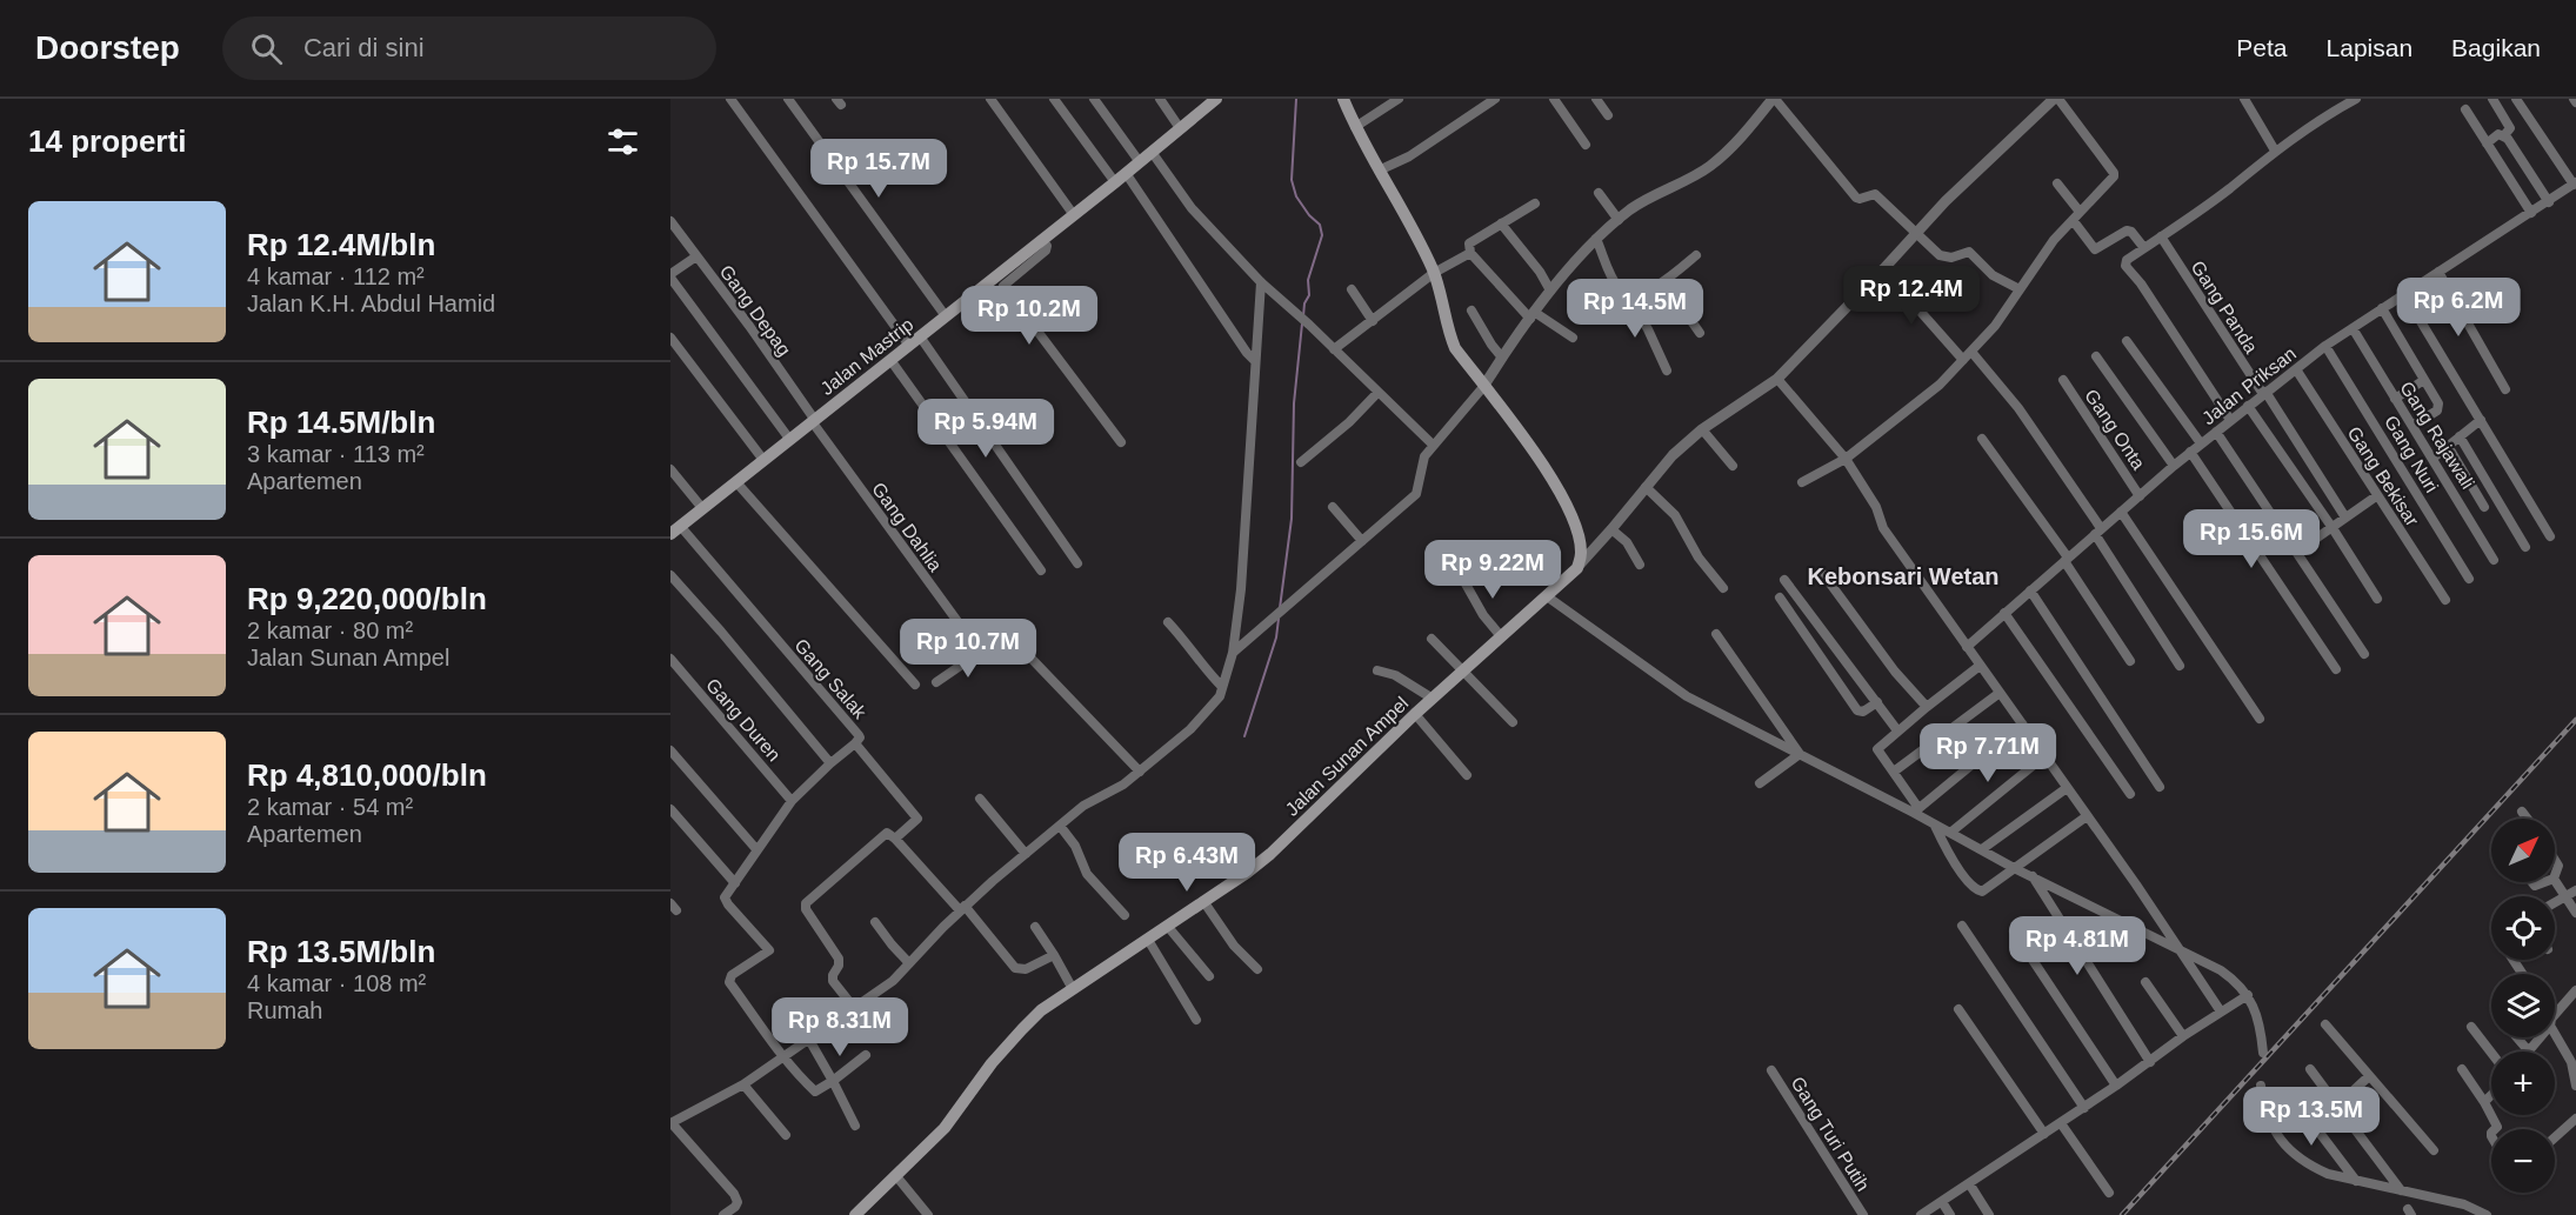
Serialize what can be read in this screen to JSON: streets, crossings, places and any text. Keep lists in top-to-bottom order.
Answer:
{
  "streets": {
    "main road": ["Jalan Mastrip", "Jalan Sunan Ampel"],
    "street": [
      "Gang Panda",
      "Gang Depag",
      "Jalan Priksan",
      "Gang Onta",
      "Gang Rajawali",
      "Gang Nuri",
      "Gang Bekisar",
      "Gang Dahlia",
      "Gang Salak",
      "Gang Duren",
      "Gang Turi Putih"
    ]
  },
  "crossings": [
    ["Gang Panda", "Jalan Priksan"],
    ["Gang Depag", "Jalan Mastrip"],
    ["Gang Depag", "Gang Dahlia"],
    ["Jalan Mastrip", "Gang Dahlia"],
    ["Jalan Mastrip", "Gang Salak"],
    ["Jalan Priksan", "Gang Onta"],
    ["Jalan Priksan", "Gang Rajawali"],
    ["Jalan Priksan", "Gang Nuri"],
    ["Jalan Priksan", "Gang Bekisar"]
  ],
  "districts": ["Kebonsari Wetan"],
  "north": "top right",
  "page": {
    "header": "Doorstep",
    "search": "Cari di sini",
    "nav": ["Peta", "Lapisan", "Bagikan"],
    "heading": "14 properti",
    "price": [
      "Rp 15.7M",
      "Rp 12.4M",
      "Rp 6.2M",
      "Rp 14.5M",
      "Rp 10.2M",
      "Rp 5.94M",
      "Rp 15.6M",
      "Rp 9.22M",
      "Rp 10.7M",
      "Rp 7.71M",
      "Rp 6.43M",
      "Rp 4.81M",
      "Rp 8.31M",
      "Rp 13.5M"
    ],
    "list": [
      {
        "name": "Rp 12.4M/bln",
        "note": "4 kamar · 112 m² · Jalan K.H. Abdul Hamid"
      },
      {
        "name": "Rp 14.5M/bln",
        "note": "3 kamar · 113 m² · Apartemen"
      },
      {
        "name": "Rp 9,220,000/bln",
        "note": "2 kamar · 80 m² · Jalan Sunan Ampel"
      },
      {
        "name": "Rp 4,810,000/bln",
        "note": "2 kamar · 54 m² · Apartemen"
      },
      {
        "name": "Rp 13.5M/bln",
        "note": "4 kamar · 108 m² · Rumah"
      }
    ],
    "map_buttons": ["+", "−"]
  }
}
